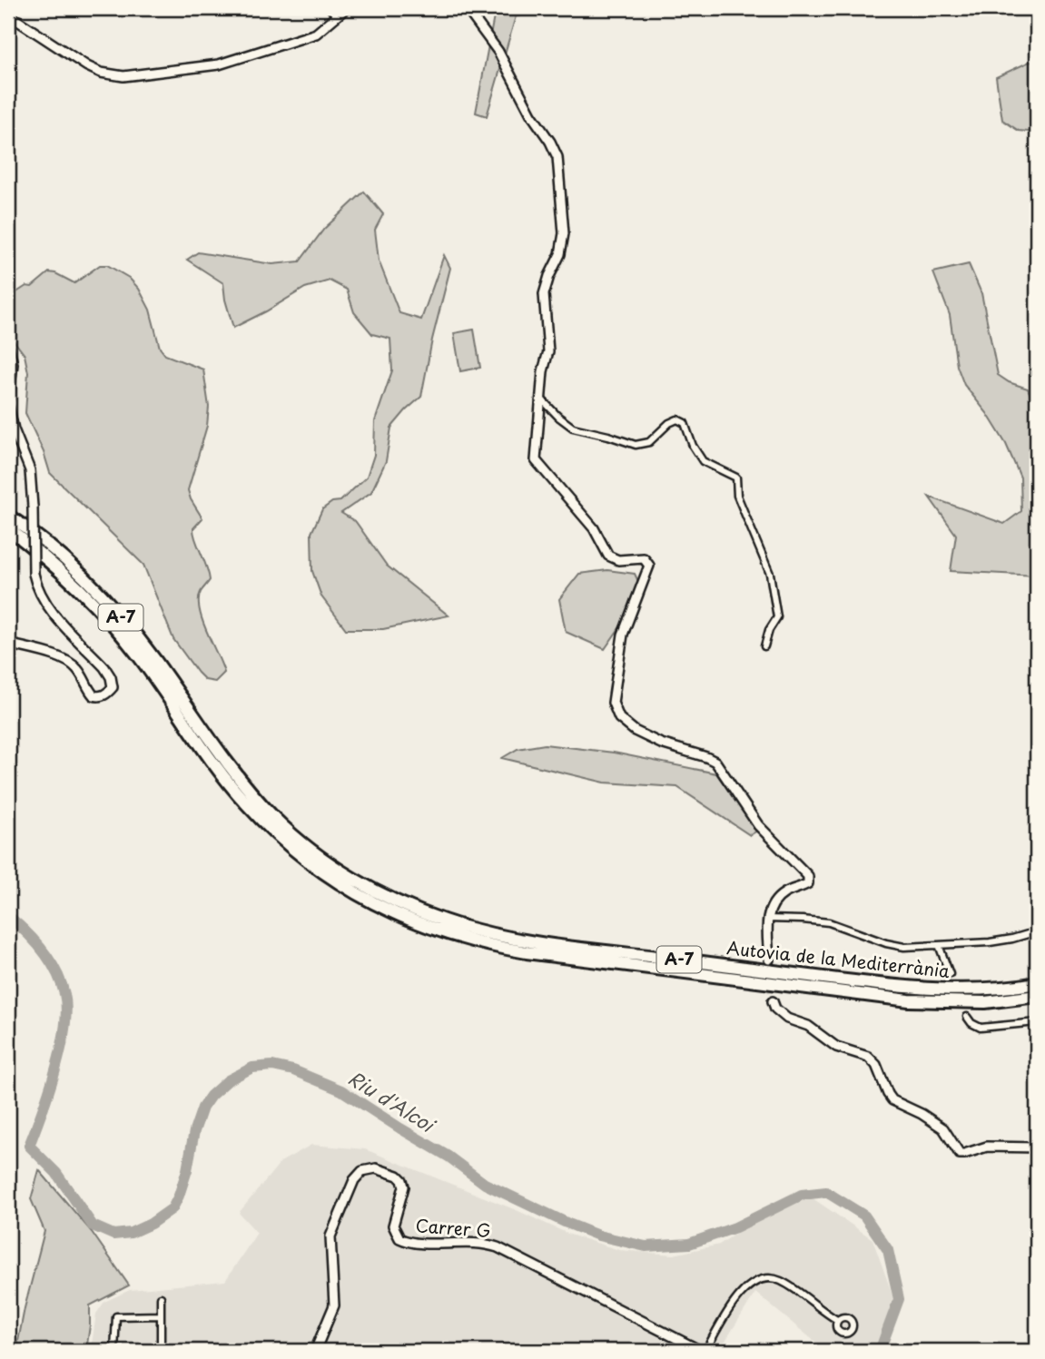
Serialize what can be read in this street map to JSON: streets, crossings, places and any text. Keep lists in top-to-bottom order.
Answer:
{
  "streets": {
    "highway": ["A-7", "Autovia de la Mediterrània"],
    "street": ["Carrer G"]
  },
  "water": ["Riu d'Alcoi"]
}
